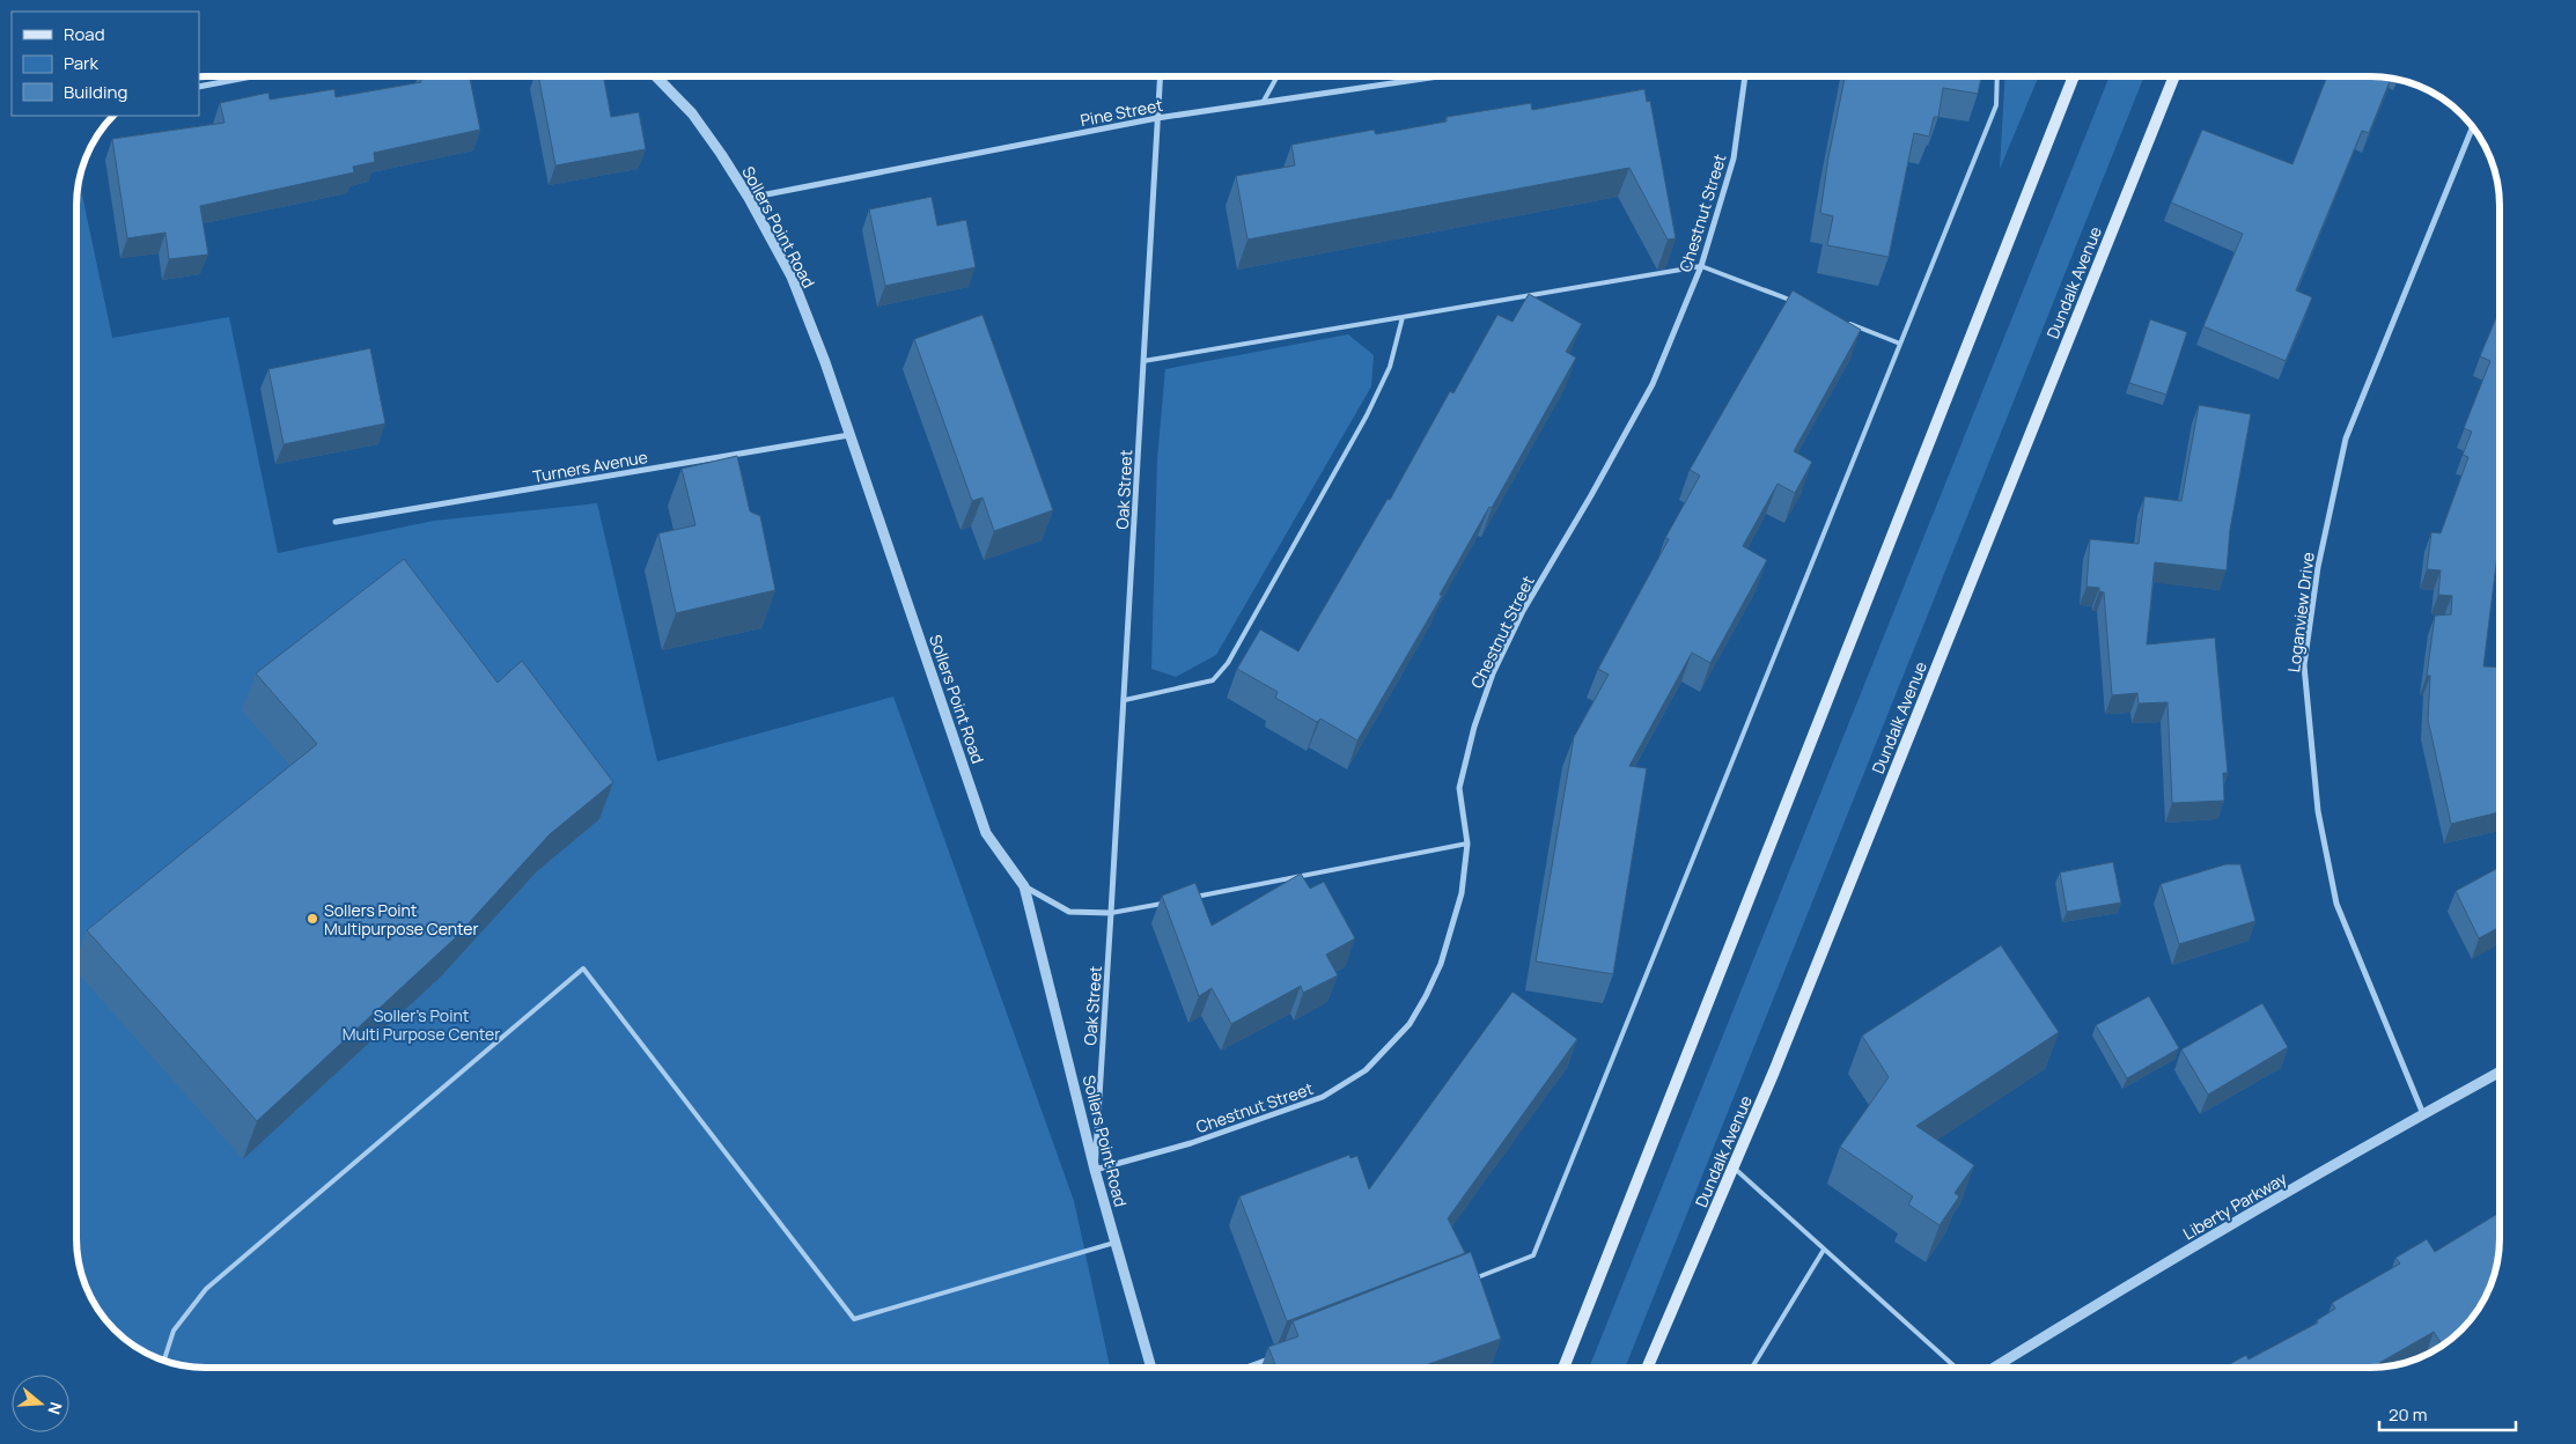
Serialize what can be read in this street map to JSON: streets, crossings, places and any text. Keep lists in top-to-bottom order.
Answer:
{
  "streets": {
    "main road": ["Dundalk Avenue"],
    "street": [
      "Pine Street",
      "Chestnut Street",
      "Sollers Point Road",
      "Turners Avenue",
      "Oak Street",
      "Loganview Drive",
      "Liberty Parkway"
    ]
  },
  "crossings": [
    ["Pine Street", "Sollers Point Road"],
    ["Pine Street", "Oak Street"],
    ["Chestnut Street", "Sollers Point Road"],
    ["Chestnut Street", "Oak Street"],
    ["Sollers Point Road", "Turners Avenue"],
    ["Sollers Point Road", "Oak Street"],
    ["Loganview Drive", "Liberty Parkway"]
  ],
  "parks": ["Soller's Point Multi Purpose Center"],
  "places": ["Sollers Point Multipurpose Center"],
  "legend": ["Road", "Park", "Building"],
  "scale_bar": "20 m",
  "north": "right"
}
